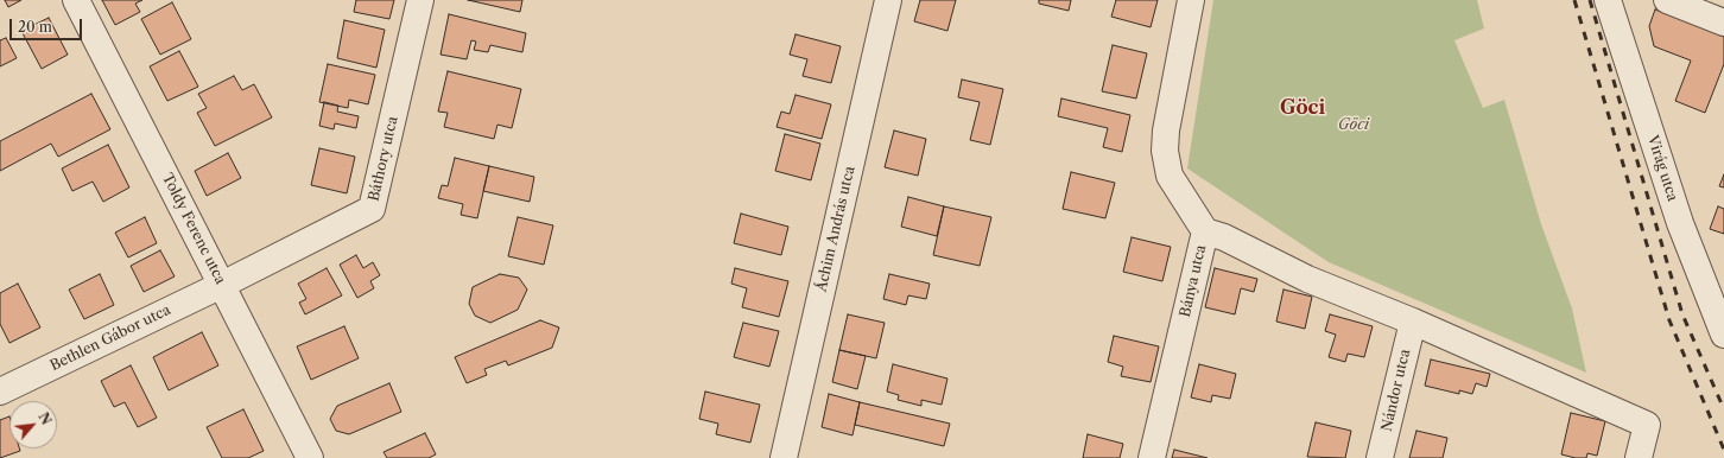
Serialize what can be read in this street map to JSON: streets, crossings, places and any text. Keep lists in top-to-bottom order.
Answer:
{
  "streets": {
    "street": [
      "Báthory utca",
      "Virág utca",
      "Toldy Ferenc utca",
      "Áchim András utca",
      "Bánya utca",
      "Bethlen Gábor utca",
      "Nándor utca"
    ]
  },
  "crossings": [
    ["Báthory utca", "Toldy Ferenc utca"],
    ["Báthory utca", "Bethlen Gábor utca"],
    ["Toldy Ferenc utca", "Bethlen Gábor utca"]
  ],
  "districts": ["Göci"],
  "parks": ["Göci"],
  "scale_bar": "20 m",
  "north": "top right"
}
